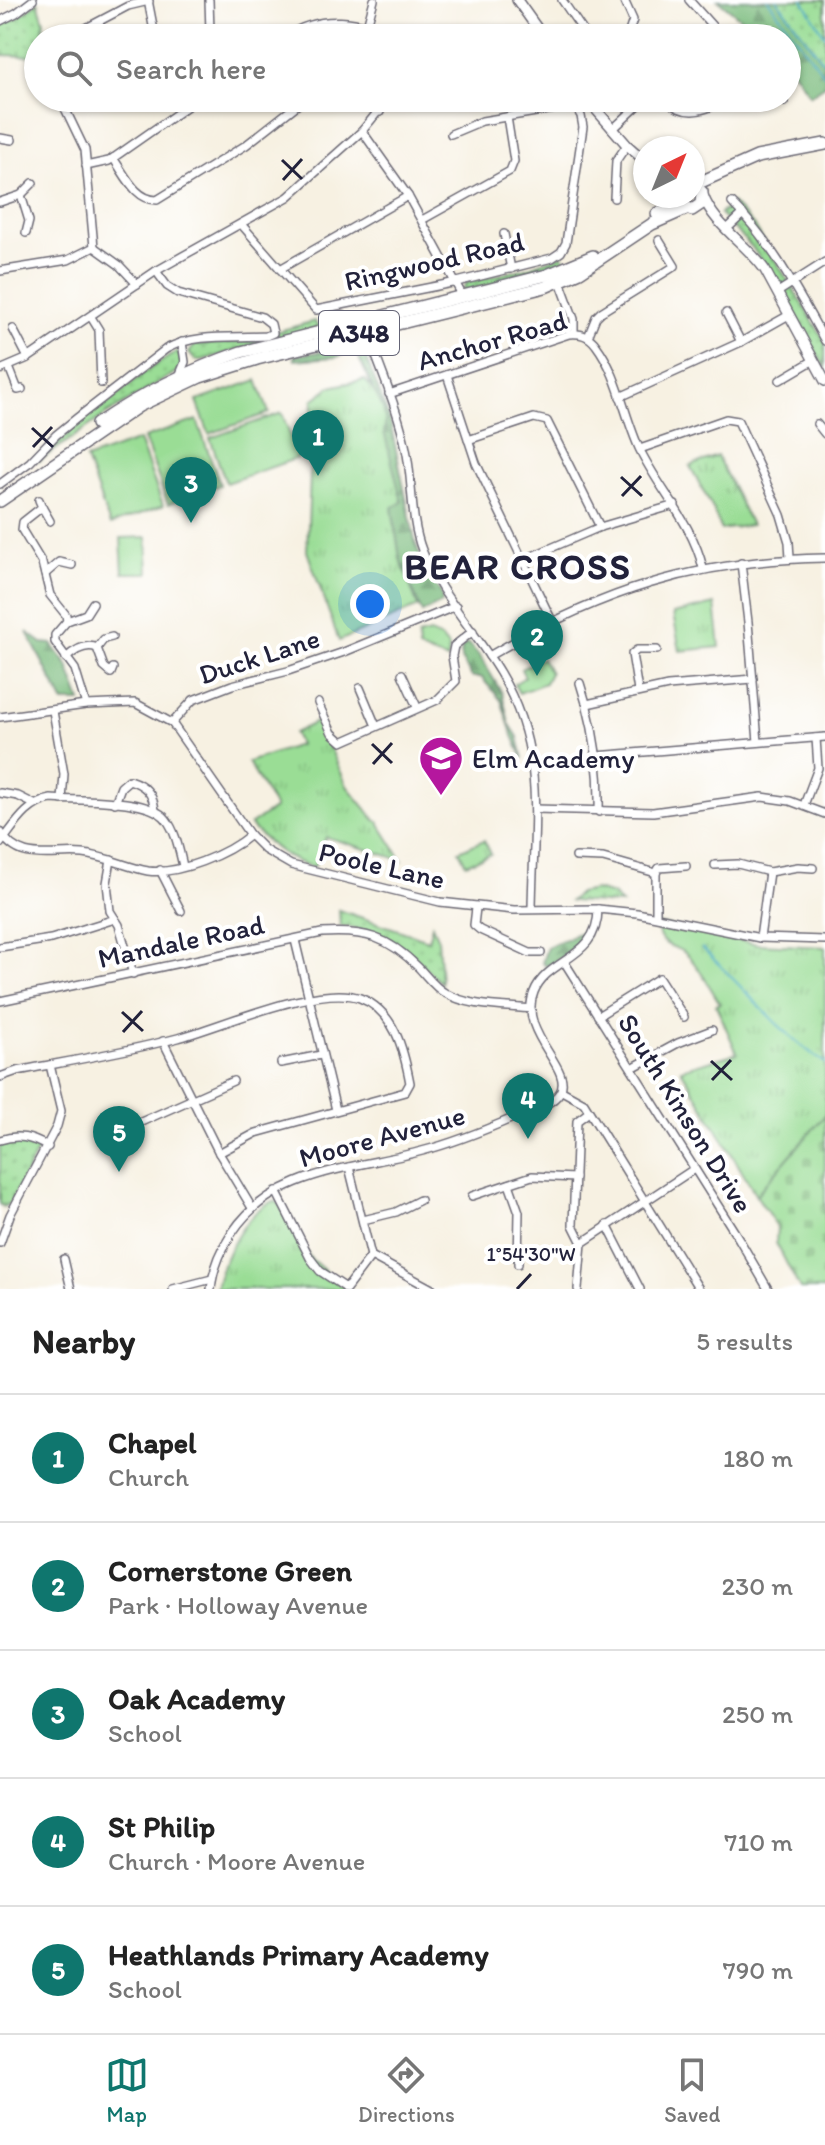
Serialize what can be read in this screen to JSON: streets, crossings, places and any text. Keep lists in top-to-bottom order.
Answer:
{
  "streets": {
    "highway": ["Ringwood Road", "A348"],
    "street": [
      "Anchor Road",
      "Duck Lane",
      "Poole Lane",
      "Mandale Road",
      "South Kinson Drive",
      "Moore Avenue"
    ]
  },
  "crossings": [
    ["Duck Lane", "Poole Lane"]
  ],
  "districts": ["BEAR CROSS"],
  "places": {
    "school or university": ["Elm Academy"]
  },
  "north": "top right",
  "page": {
    "search": "Search here",
    "pins": [
      "1",
      "3",
      "2",
      "4",
      "5"
    ],
    "heading": ["Nearby", "5 results"],
    "list": [
      {
        "mark": "1",
        "name": "Chapel",
        "note": "Church",
        "value": "180 m"
      },
      {
        "mark": "2",
        "name": "Cornerstone Green",
        "note": "Park · Holloway Avenue",
        "value": "230 m"
      },
      {
        "mark": "3",
        "name": "Oak Academy",
        "note": "School",
        "value": "250 m"
      },
      {
        "mark": "4",
        "name": "St Philip",
        "note": "Church · Moore Avenue",
        "value": "710 m"
      },
      {
        "mark": "5",
        "name": "Heathlands Primary Academy",
        "note": "School",
        "value": "790 m"
      }
    ],
    "nav": ["Map", "Directions", "Saved"]
  },
  "coordinates": ["1°54'30\"W"]
}
